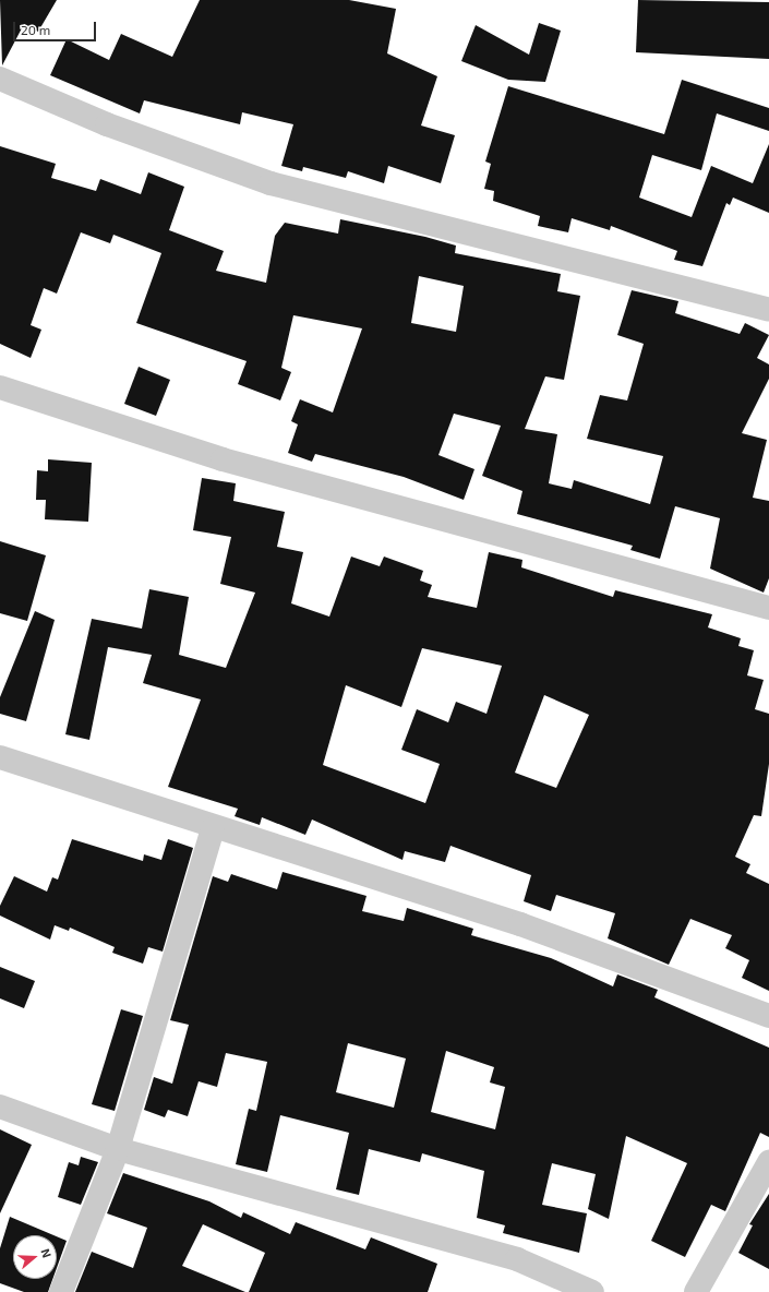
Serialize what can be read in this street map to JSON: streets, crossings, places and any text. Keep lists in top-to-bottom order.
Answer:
{
  "scale_bar": "20 m",
  "north": "right"
}
